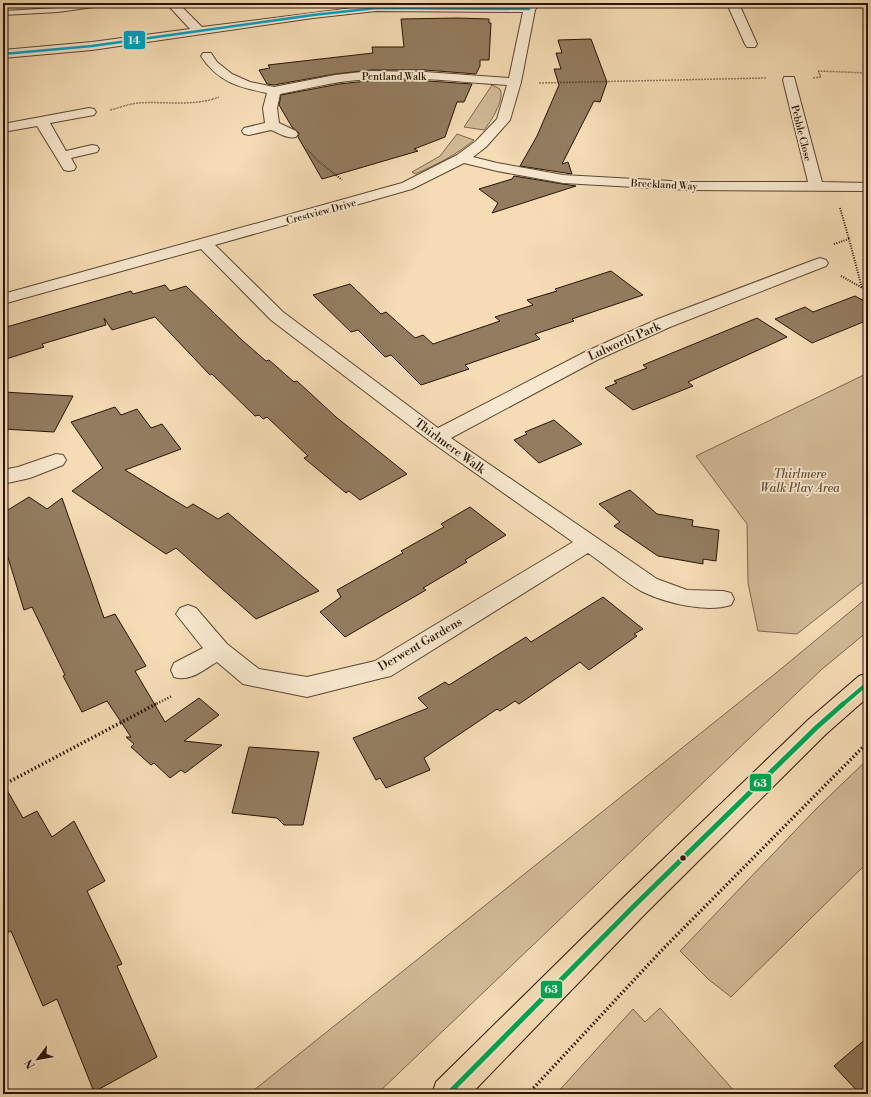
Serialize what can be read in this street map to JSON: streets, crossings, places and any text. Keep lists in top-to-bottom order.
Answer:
{
  "streets": {
    "street": [
      "Pentland Walk",
      "Pebble Close",
      "Breckland Way",
      "Crestview Drive",
      "Lulworth Park",
      "Thirlmere Walk",
      "Derwent Gardens"
    ]
  },
  "crossings": [
    ["Pentland Walk", "Crestview Drive"],
    ["Pebble Close", "Breckland Way"],
    ["Breckland Way", "Crestview Drive"],
    ["Crestview Drive", "Thirlmere Walk"],
    ["Lulworth Park", "Thirlmere Walk"],
    ["Thirlmere Walk", "Derwent Gardens"]
  ],
  "parks": ["Thirlmere Walk Play Area"],
  "lines": ["transit line 14", "transit line 63"],
  "north": "bottom left"
}
